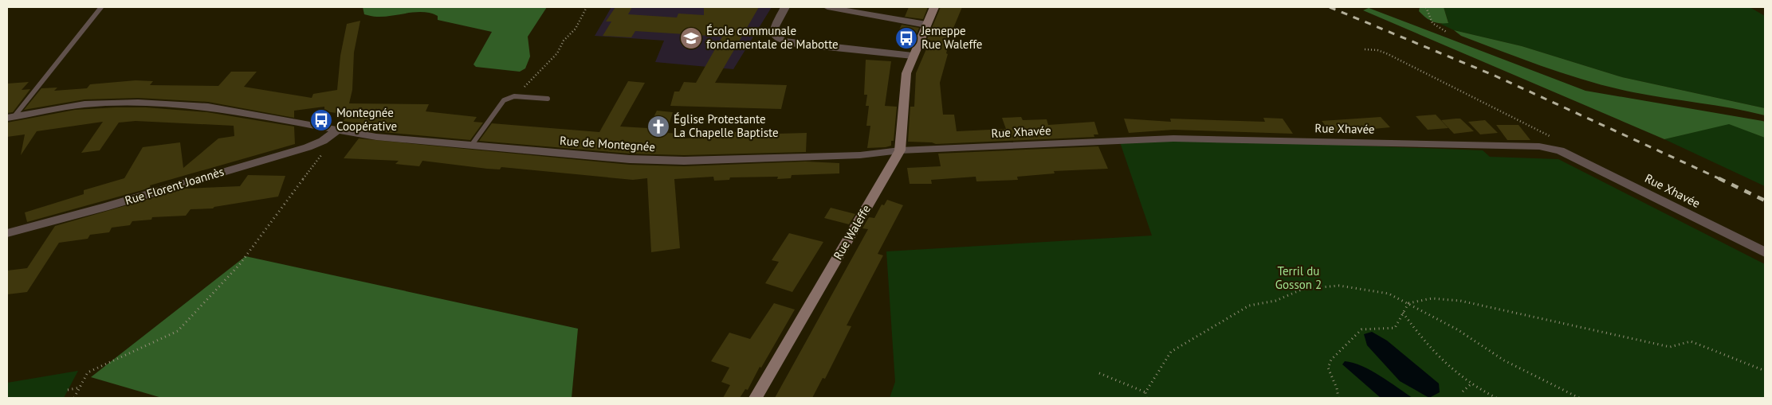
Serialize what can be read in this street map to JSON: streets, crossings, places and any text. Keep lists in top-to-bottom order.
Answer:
{
  "streets": {
    "street": [
      "Rue Xhavée",
      "Rue de Montegnée",
      "Rue Florent Joannès",
      "Rue Waleffe"
    ]
  },
  "crossings": [
    ["Rue Xhavée", "Rue de Montegnée"],
    ["Rue Xhavée", "Rue Waleffe"],
    ["Rue de Montegnée", "Rue Florent Joannès"],
    ["Rue de Montegnée", "Rue Waleffe"]
  ],
  "parks": ["Terril du Gosson 2"],
  "places": {
    "school or university": ["École communale fondamentale de Mabotte"],
    "bus stop": ["Jemeppe Rue Waleffe", "Montegnée Coopérative"],
    "church": ["Église Protestante La Chapelle Baptiste"]
  }
}
